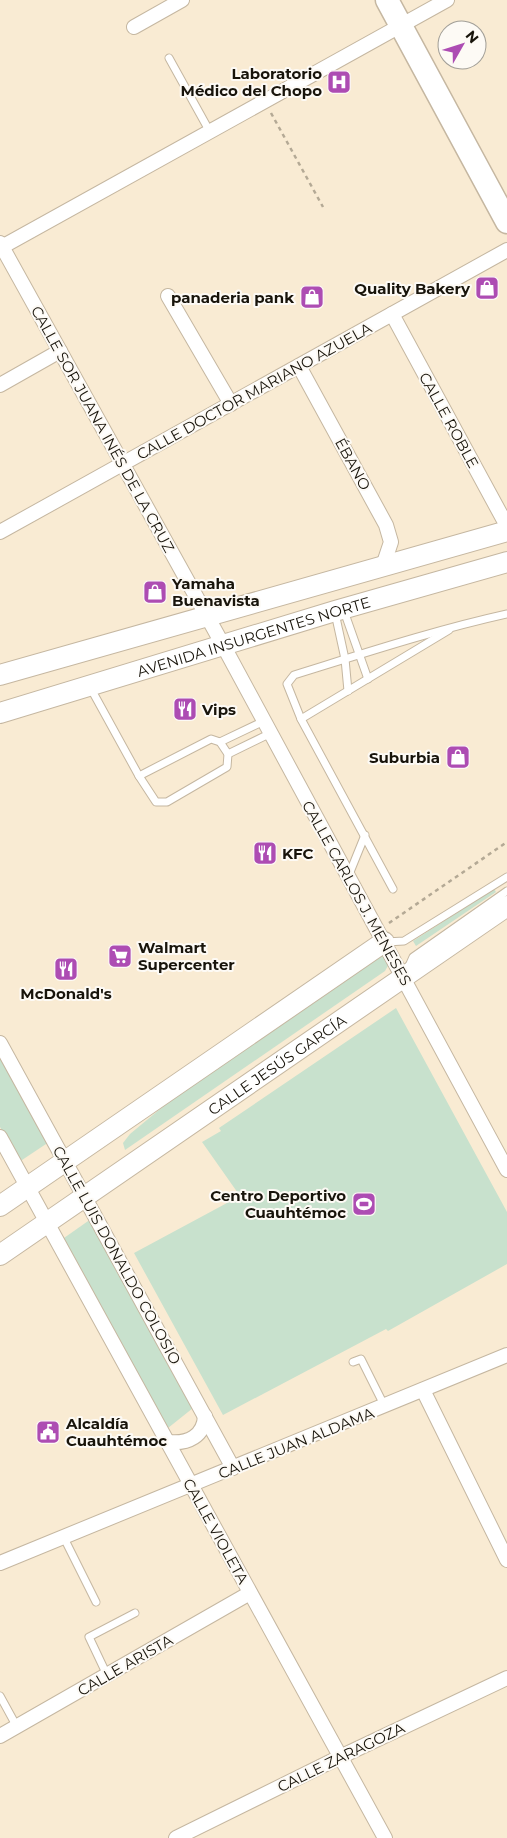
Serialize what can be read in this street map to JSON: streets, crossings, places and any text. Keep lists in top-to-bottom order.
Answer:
{
  "streets": {
    "street": [
      "CALLE DOCTOR MARIANO AZUELA",
      "CALLE ROBLE",
      "CALLE SOR JUANA INÉS DE LA CRUZ",
      "ÉBANO",
      "AVENIDA INSURGENTES NORTE",
      "CALLE CARLOS J. MENESES",
      "CALLE JESÚS GARCÍA",
      "CALLE LUIS DONALDO COLOSIO",
      "CALLE JUAN ALDAMA",
      "CALLE VIOLETA",
      "CALLE ARISTA",
      "CALLE ZARAGOZA"
    ]
  },
  "crossings": [
    ["CALLE DOCTOR MARIANO AZUELA", "CALLE ROBLE"],
    ["CALLE DOCTOR MARIANO AZUELA", "CALLE SOR JUANA INÉS DE LA CRUZ"],
    ["CALLE DOCTOR MARIANO AZUELA", "ÉBANO"],
    ["CALLE SOR JUANA INÉS DE LA CRUZ", "AVENIDA INSURGENTES NORTE"],
    ["CALLE SOR JUANA INÉS DE LA CRUZ", "CALLE CARLOS J. MENESES"],
    ["ÉBANO", "AVENIDA INSURGENTES NORTE"],
    ["AVENIDA INSURGENTES NORTE", "CALLE CARLOS J. MENESES"],
    ["CALLE CARLOS J. MENESES", "CALLE JESÚS GARCÍA"],
    ["CALLE JESÚS GARCÍA", "CALLE LUIS DONALDO COLOSIO"],
    ["CALLE JESÚS GARCÍA", "CALLE VIOLETA"],
    ["CALLE LUIS DONALDO COLOSIO", "CALLE JUAN ALDAMA"],
    ["CALLE JUAN ALDAMA", "CALLE VIOLETA"],
    ["CALLE VIOLETA", "CALLE ARISTA"],
    ["CALLE VIOLETA", "CALLE ZARAGOZA"]
  ],
  "places": {
    "hospital": ["Laboratorio Médico del Chopo"],
    "shop": [
      "Quality Bakery",
      "panaderia pank",
      "Yamaha Buenavista",
      "Suburbia"
    ],
    "restaurant": ["Vips", "KFC", "McDonald's"],
    "supermarket": ["Walmart Supercenter"],
    "sports": ["Centro Deportivo Cuauhtémoc"],
    "public building": ["Alcaldía Cuauhtémoc"]
  },
  "north": "top right"
}
